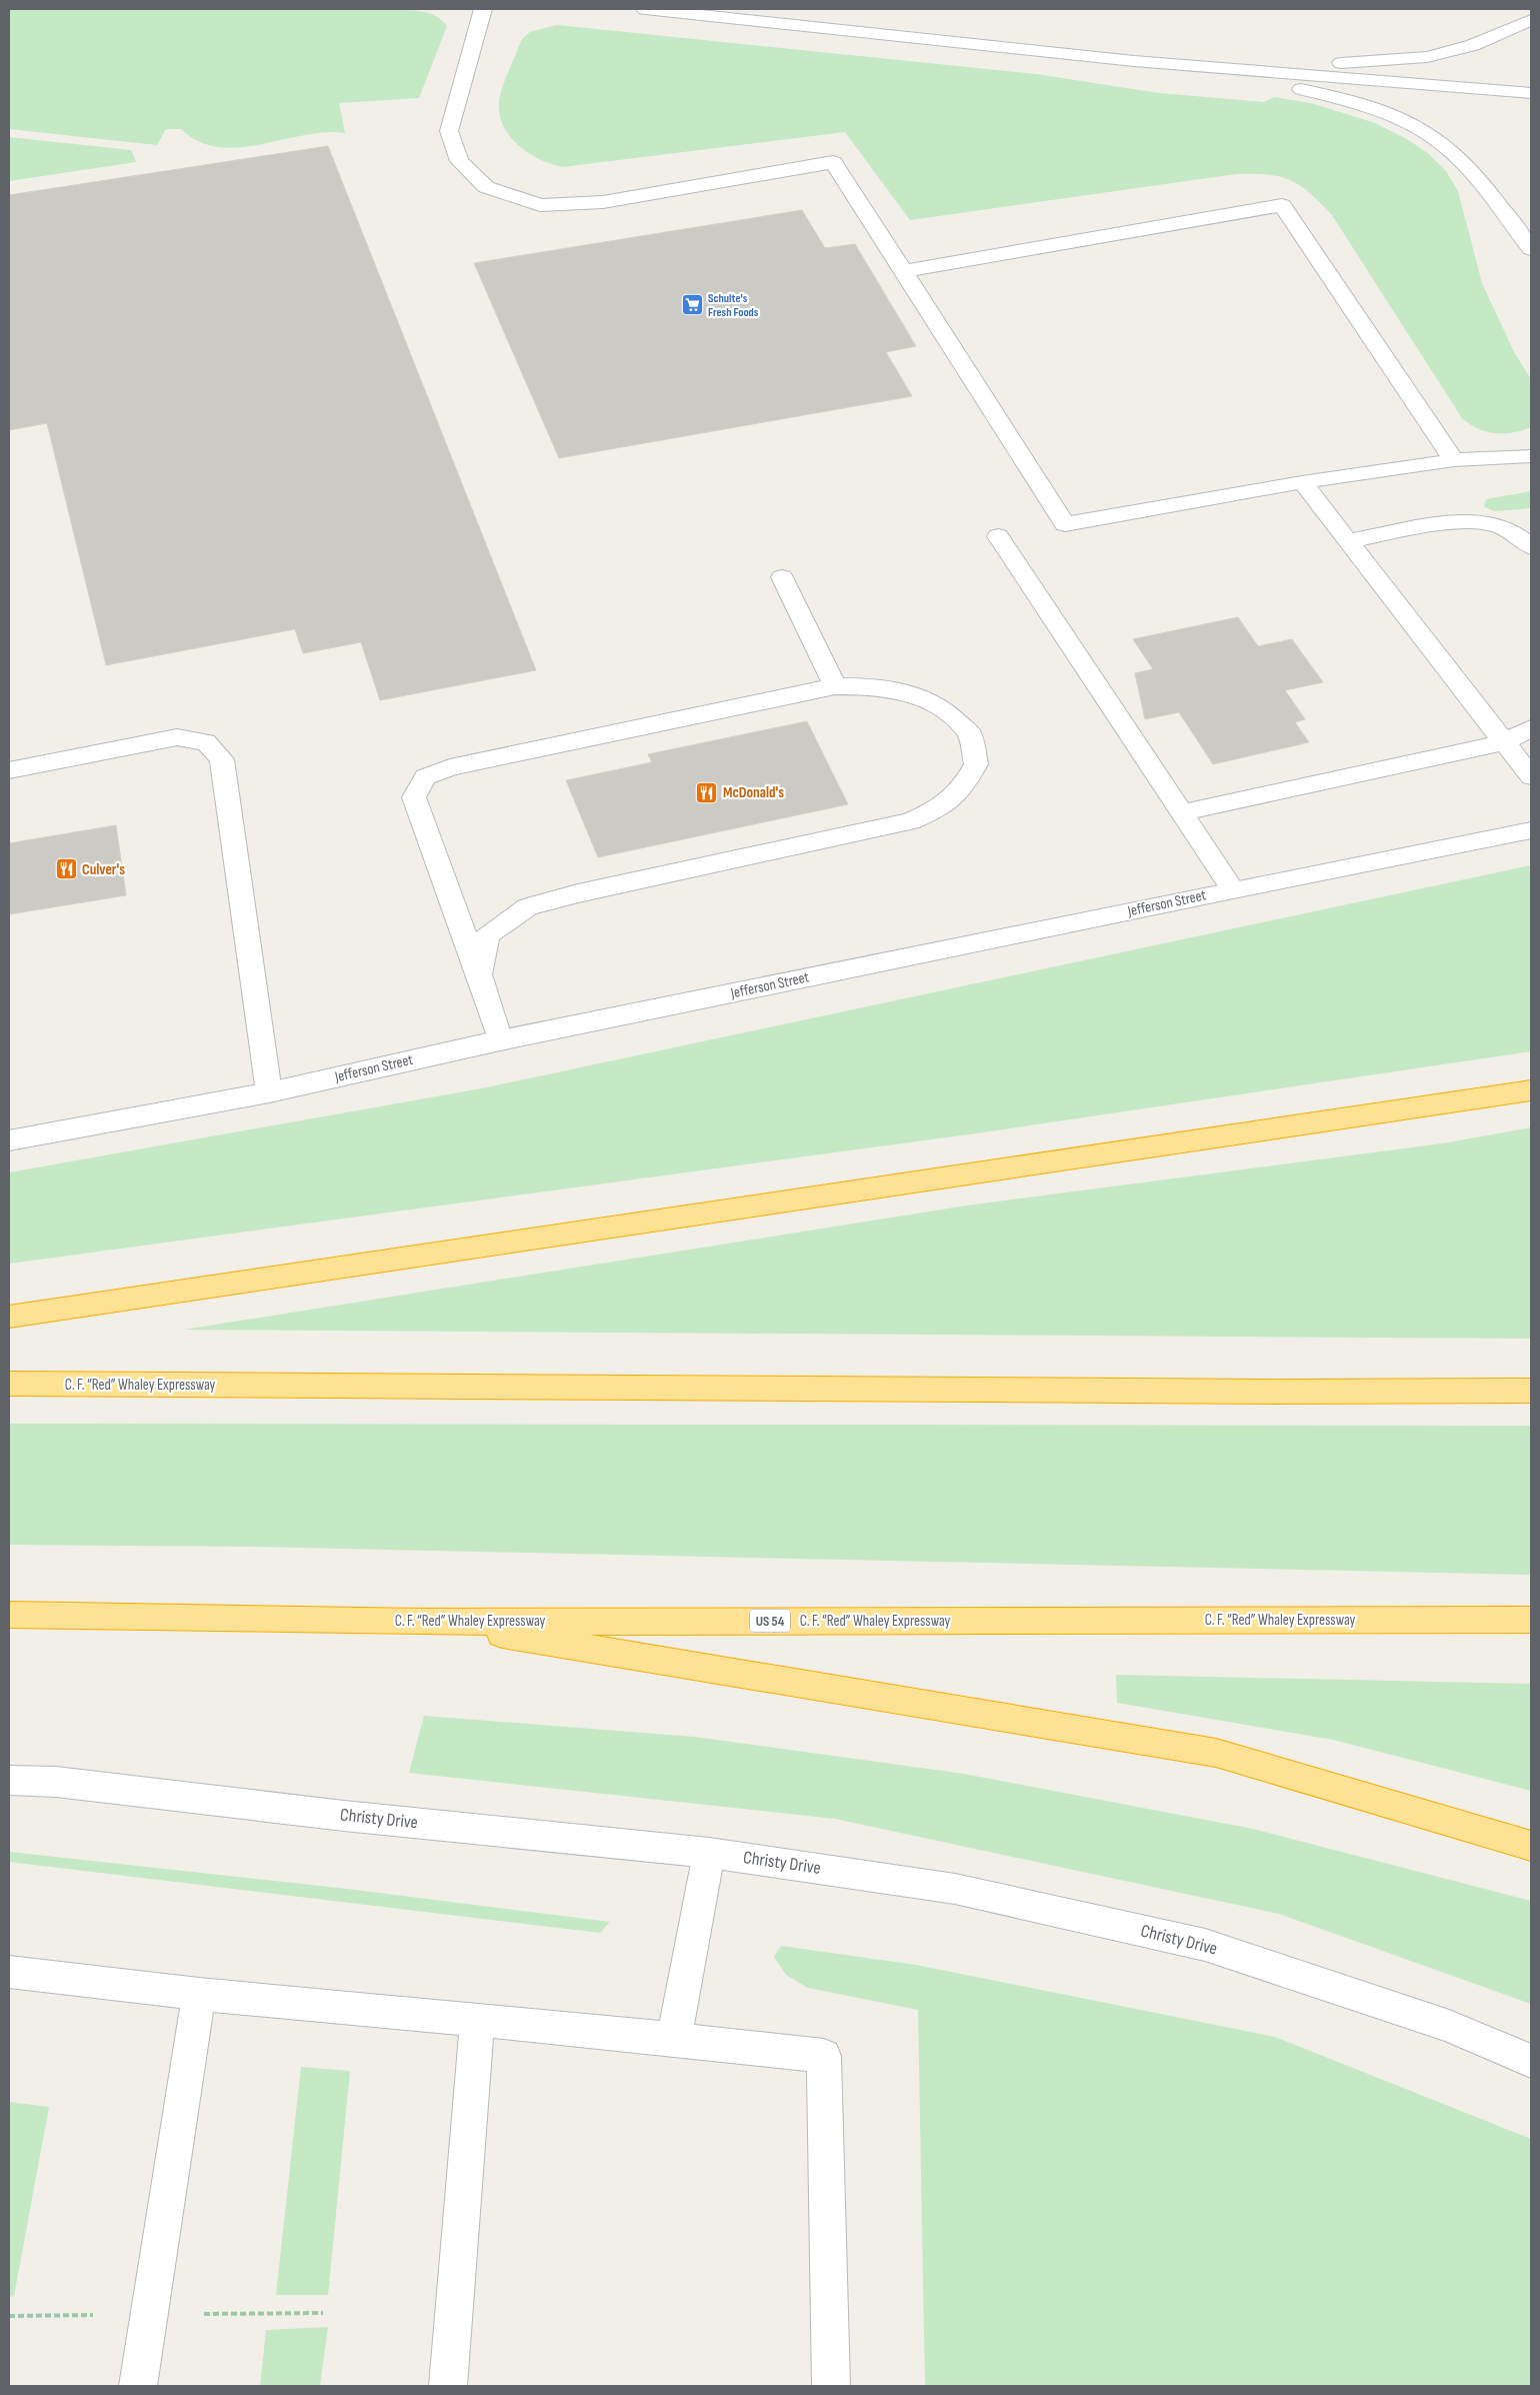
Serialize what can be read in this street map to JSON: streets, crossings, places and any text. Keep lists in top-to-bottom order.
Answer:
{
  "streets": {
    "highway": ["C. F. “Red” Whaley Expressway", "US 54"],
    "street": ["Jefferson Street", "Christy Drive"]
  },
  "places": {
    "supermarket": ["Schulte's Fresh Foods"],
    "restaurant": ["McDonald's", "Culver's"]
  }
}
